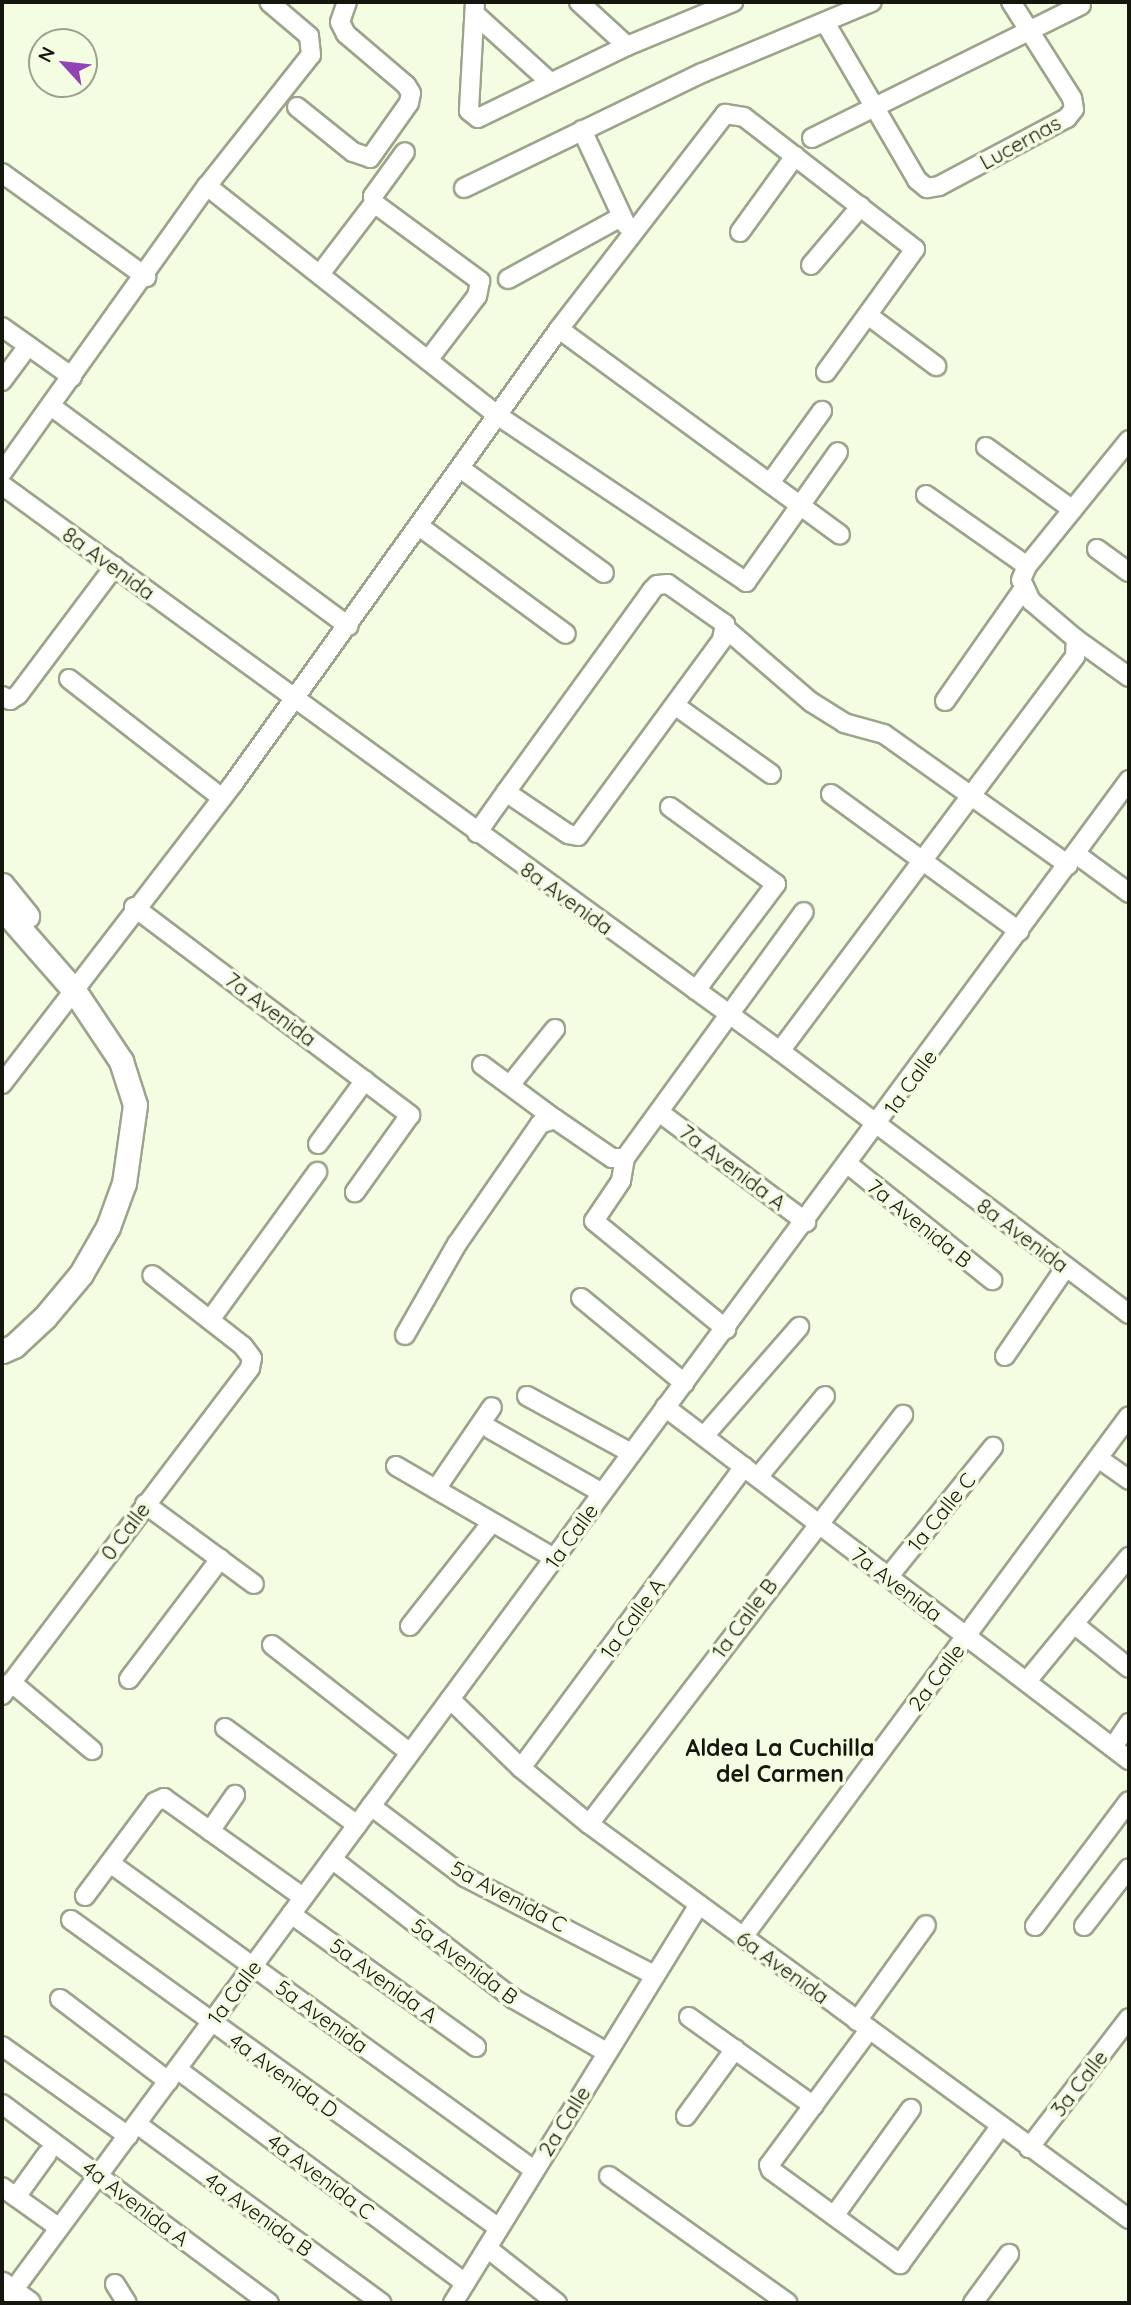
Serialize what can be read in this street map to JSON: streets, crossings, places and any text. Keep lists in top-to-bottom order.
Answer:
{
  "streets": {
    "street": [
      "Lucernas",
      "8a Avenida",
      "7a Avenida",
      "1a Calle",
      "7a Avenida A",
      "7a Avenida B",
      "1a Calle C",
      "0 Calle",
      "1a Calle A",
      "1a Calle B",
      "2a Calle",
      "5a Avenida C",
      "5a Avenida B",
      "6a Avenida",
      "5a Avenida A",
      "5a Avenida",
      "4a Avenida D",
      "3a Calle",
      "4a Avenida C",
      "4a Avenida A",
      "4a Avenida B"
    ]
  },
  "crossings": [
    ["8a Avenida", "1a Calle"],
    ["7a Avenida", "1a Calle"],
    ["7a Avenida", "1a Calle C"],
    ["7a Avenida", "1a Calle A"],
    ["7a Avenida", "1a Calle B"],
    ["7a Avenida", "2a Calle"],
    ["1a Calle", "7a Avenida A"],
    ["1a Calle", "7a Avenida B"],
    ["1a Calle", "5a Avenida C"],
    ["1a Calle", "5a Avenida B"],
    ["1a Calle", "6a Avenida"],
    ["1a Calle", "5a Avenida A"],
    ["1a Calle", "5a Avenida"],
    ["1a Calle", "4a Avenida D"],
    ["1a Calle", "4a Avenida C"],
    ["1a Calle", "4a Avenida A"],
    ["1a Calle", "4a Avenida B"],
    ["1a Calle A", "6a Avenida"],
    ["1a Calle B", "6a Avenida"],
    ["2a Calle", "5a Avenida C"],
    ["2a Calle", "5a Avenida B"],
    ["2a Calle", "6a Avenida"],
    ["2a Calle", "5a Avenida"],
    ["2a Calle", "4a Avenida D"],
    ["2a Calle", "4a Avenida C"],
    ["6a Avenida", "3a Calle"]
  ],
  "districts": ["Aldea La Cuchilla del Carmen"],
  "north": "top left"
}
